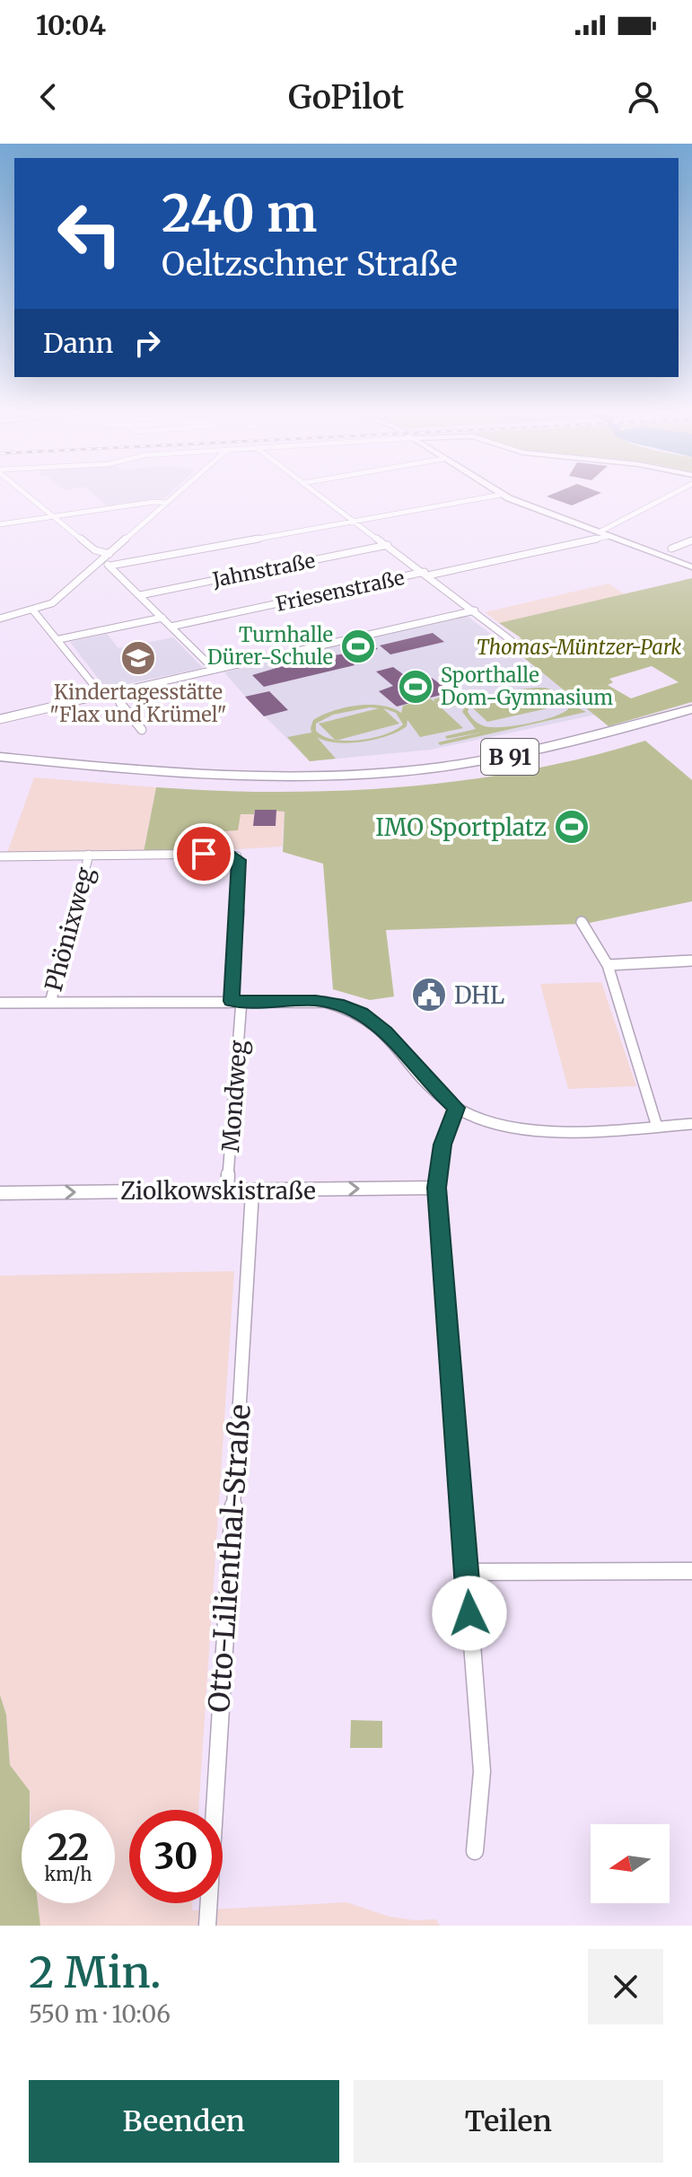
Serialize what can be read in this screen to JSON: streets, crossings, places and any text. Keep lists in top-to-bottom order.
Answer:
{
  "streets": {
    "main road": ["B 91"],
    "street": [
      "Jahnstraße",
      "Friesenstraße",
      "Phönixweg",
      "Mondweg",
      "Ziolkowskistraße",
      "Otto-Lilienthal-Straße"
    ]
  },
  "crossings": [
    ["Phönixweg", "Mondweg"],
    ["Mondweg", "Ziolkowskistraße"],
    ["Ziolkowskistraße", "Otto-Lilienthal-Straße"]
  ],
  "one_way": ["Ziolkowskistraße"],
  "parks": ["Thomas-Müntzer-Park"],
  "places": {
    "sports": ["Turnhalle Dürer-Schule", "Sporthalle Dom-Gymnasium", "IMO Sportplatz"],
    "school or university": ["Kindertagesstätte \"Flax und Krümel\""],
    "public building": ["DHL"]
  },
  "north": "left",
  "page": {
    "status": "10:04",
    "header": "GoPilot",
    "turn": ["240 m", "Oeltzschner Straße"],
    "then": "Dann",
    "speed": "22 km/h",
    "limit": "30",
    "heading": ["2 Min.", "550 m · 10:06"],
    "buttons": ["Beenden", "Teilen"]
  }
}
